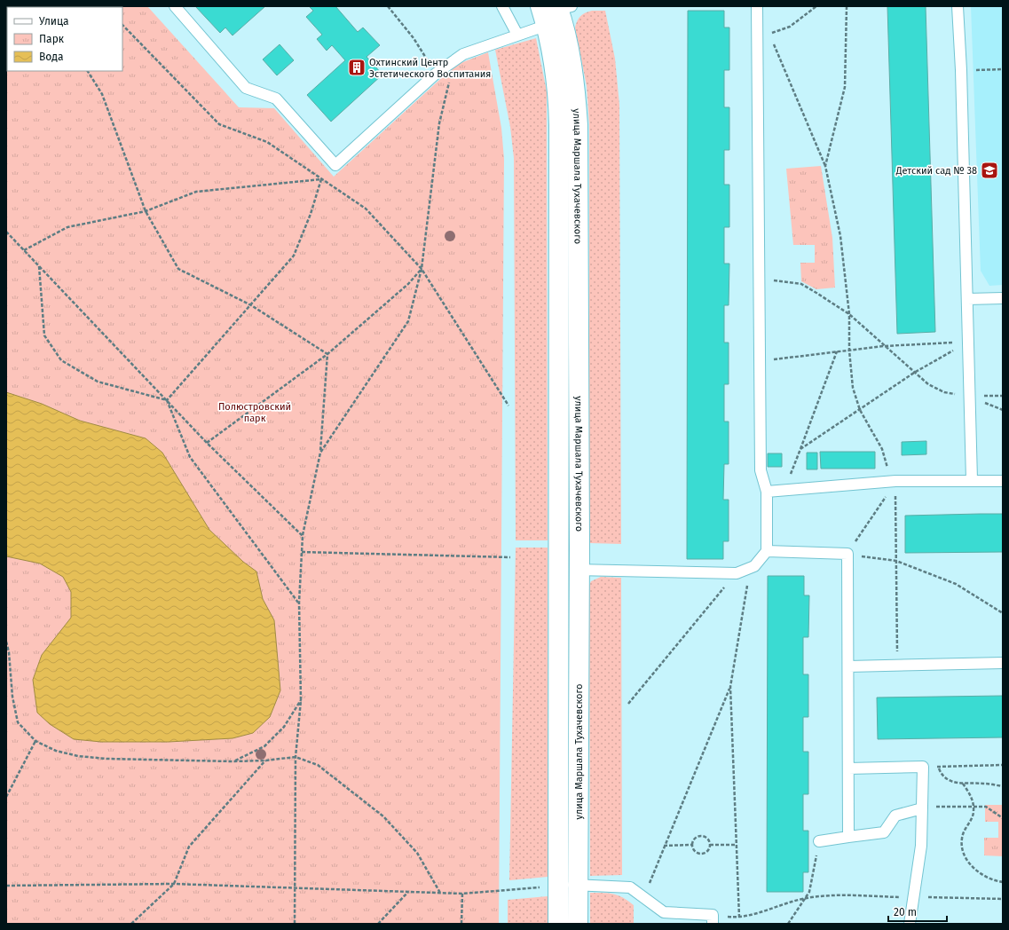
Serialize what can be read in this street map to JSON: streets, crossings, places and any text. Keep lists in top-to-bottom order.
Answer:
{
  "streets": {
    "street": ["улица Маршала Тухачевского"]
  },
  "parks": ["Полюстровский парк"],
  "places": {
    "building": ["Охтинский Центр Эстетического Воспитания"],
    "school or university": ["Детский сад № 38"]
  },
  "legend": ["Улица", "Парк", "Вода"],
  "scale_bar": "20 m"
}
